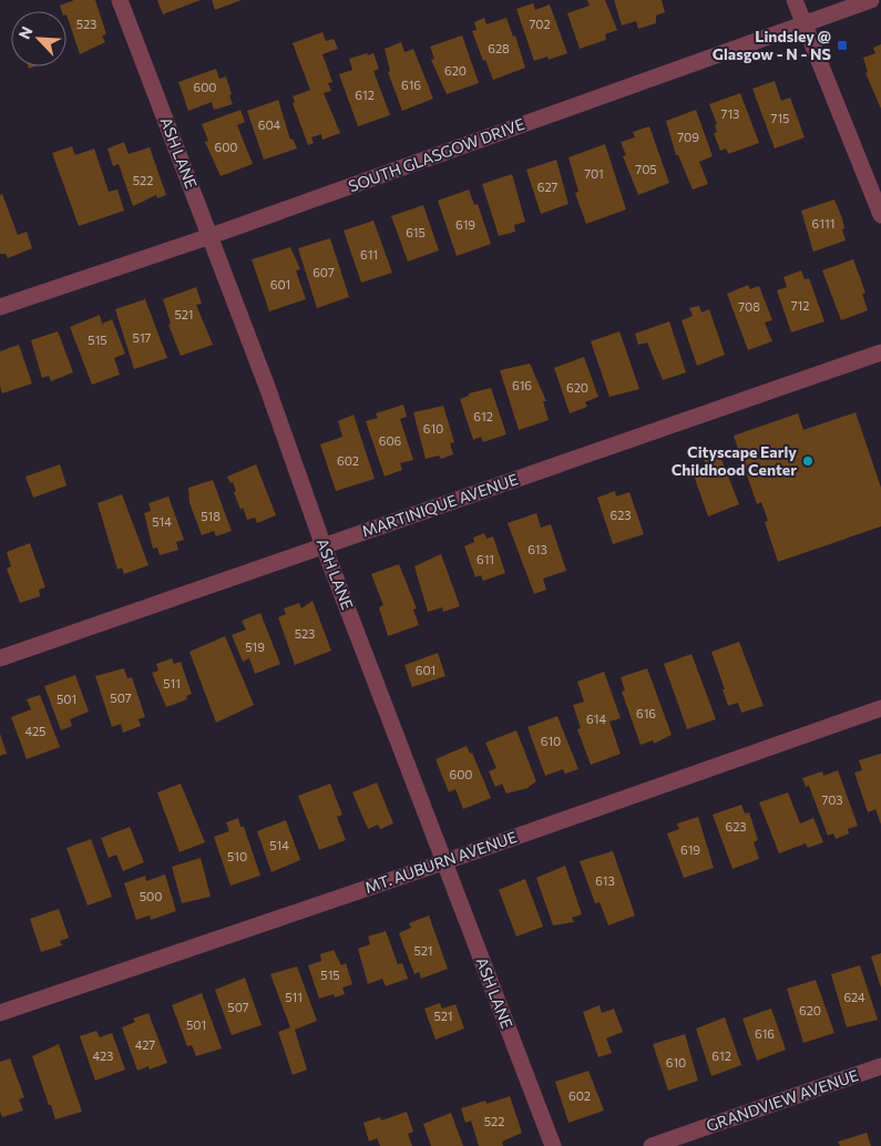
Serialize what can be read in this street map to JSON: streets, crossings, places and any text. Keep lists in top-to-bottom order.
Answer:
{
  "streets": {
    "street": [
      "ASH LANE",
      "SOUTH GLASGOW DRIVE",
      "MARTINIQUE AVENUE",
      "MT. AUBURN AVENUE",
      "GRANDVIEW AVENUE"
    ]
  },
  "crossings": [
    ["ASH LANE", "SOUTH GLASGOW DRIVE"],
    ["ASH LANE", "MARTINIQUE AVENUE"],
    ["ASH LANE", "MT. AUBURN AVENUE"]
  ],
  "places": {
    "transit": ["Lindsley @ Glasgow - N - NS"],
    "other": ["Cityscape Early Childhood Center"]
  },
  "house_numbers": [
    "523",
    "702",
    "628",
    "620",
    "616",
    "600",
    "612",
    "713",
    "715",
    "604",
    "709",
    "600",
    "705",
    "701",
    "522",
    "627",
    "6111",
    "619",
    "615",
    "611",
    "607",
    "601",
    "712",
    "708",
    "521",
    "517",
    "515",
    "616",
    "620",
    "612",
    "610",
    "606",
    "602",
    "623",
    "518",
    "514",
    "613",
    "611",
    "523",
    "519",
    "601",
    "511",
    "507",
    "501",
    "616",
    "614",
    "425",
    "610",
    "600",
    "703",
    "623",
    "514",
    "619",
    "510",
    "613",
    "500",
    "521",
    "515",
    "511",
    "624",
    "507",
    "620",
    "521",
    "501",
    "616",
    "427",
    "423",
    "612",
    "610",
    "602",
    "522"
  ],
  "north": "top left"
}
